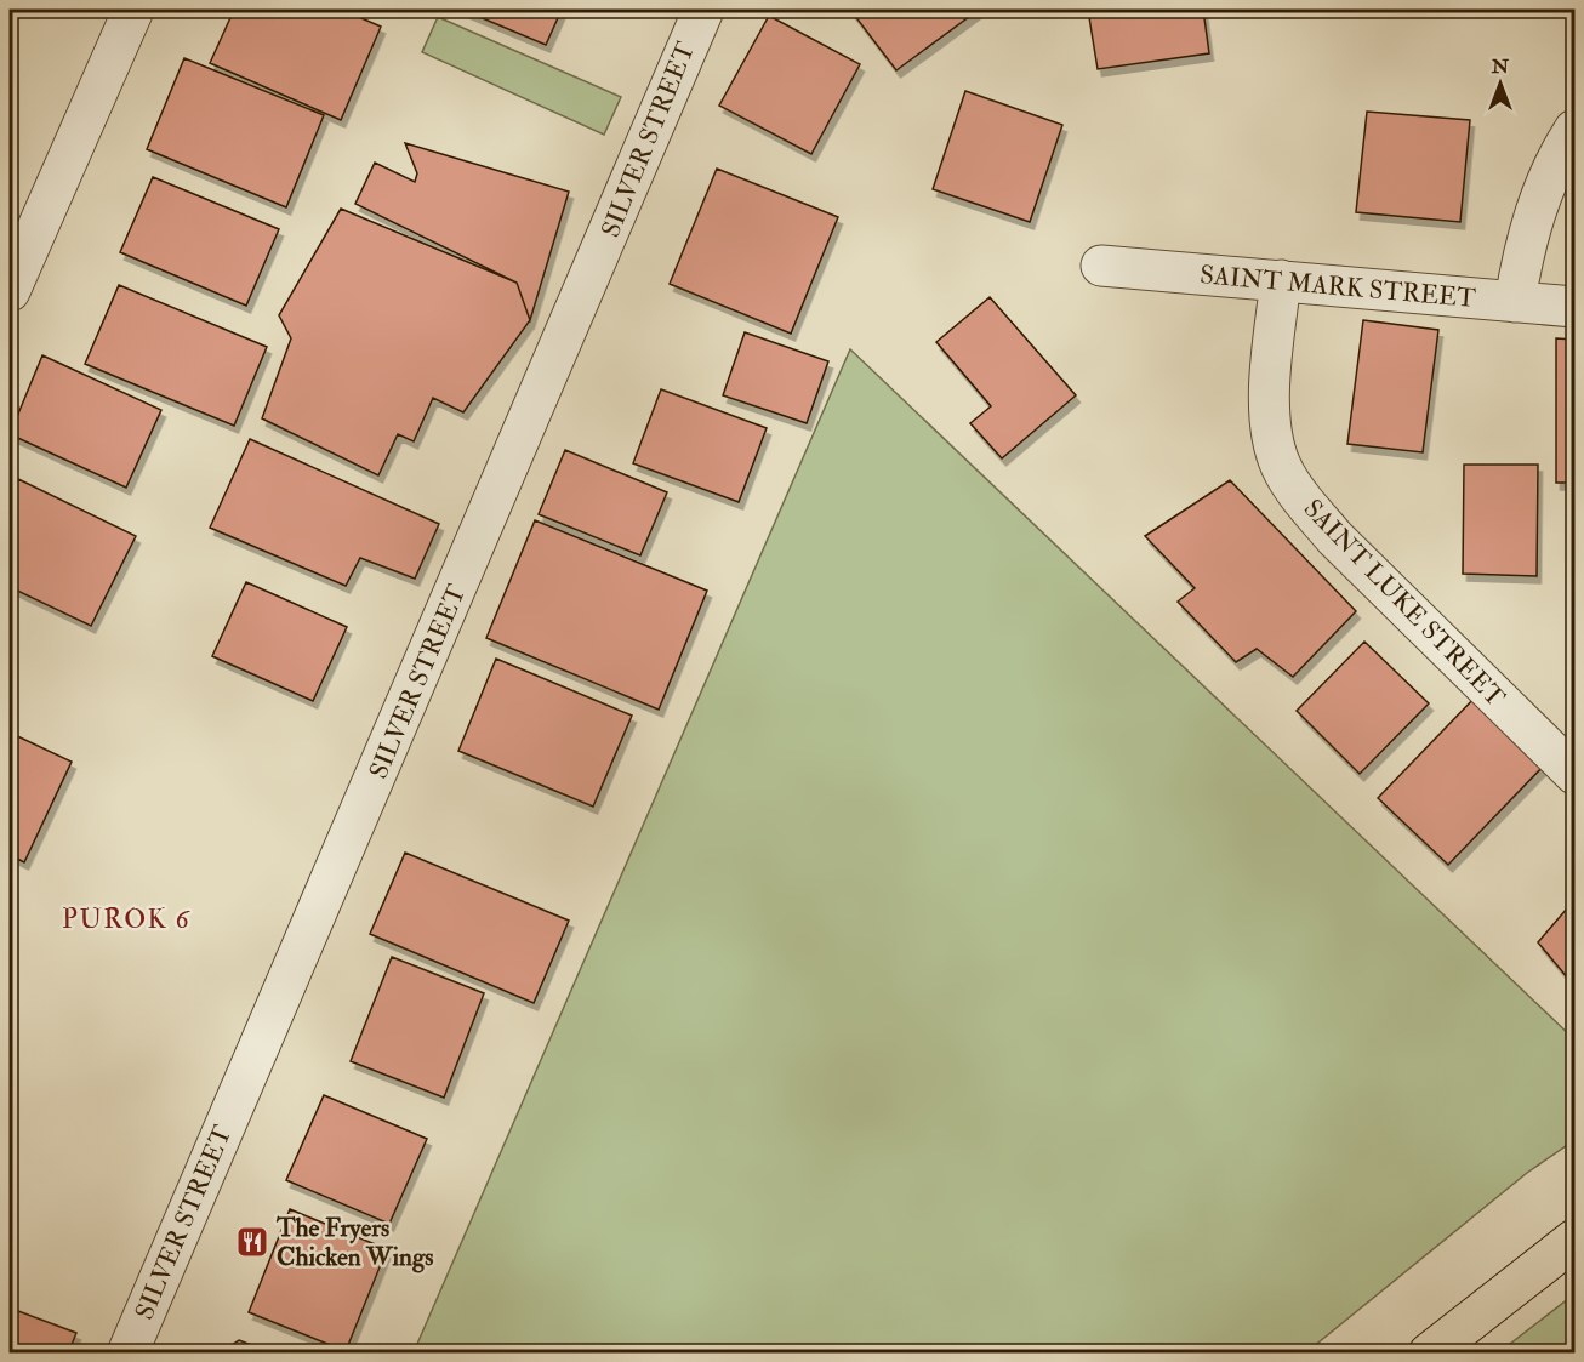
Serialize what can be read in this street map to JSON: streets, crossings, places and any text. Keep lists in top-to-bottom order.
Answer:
{
  "streets": {
    "street": ["SILVER STREET", "SAINT MARK STREET", "SAINT LUKE STREET"]
  },
  "crossings": [
    ["SAINT MARK STREET", "SAINT LUKE STREET"]
  ],
  "districts": ["PUROK 6"],
  "places": {
    "restaurant": ["The Fryers Chicken Wings"]
  },
  "north": "top"
}
